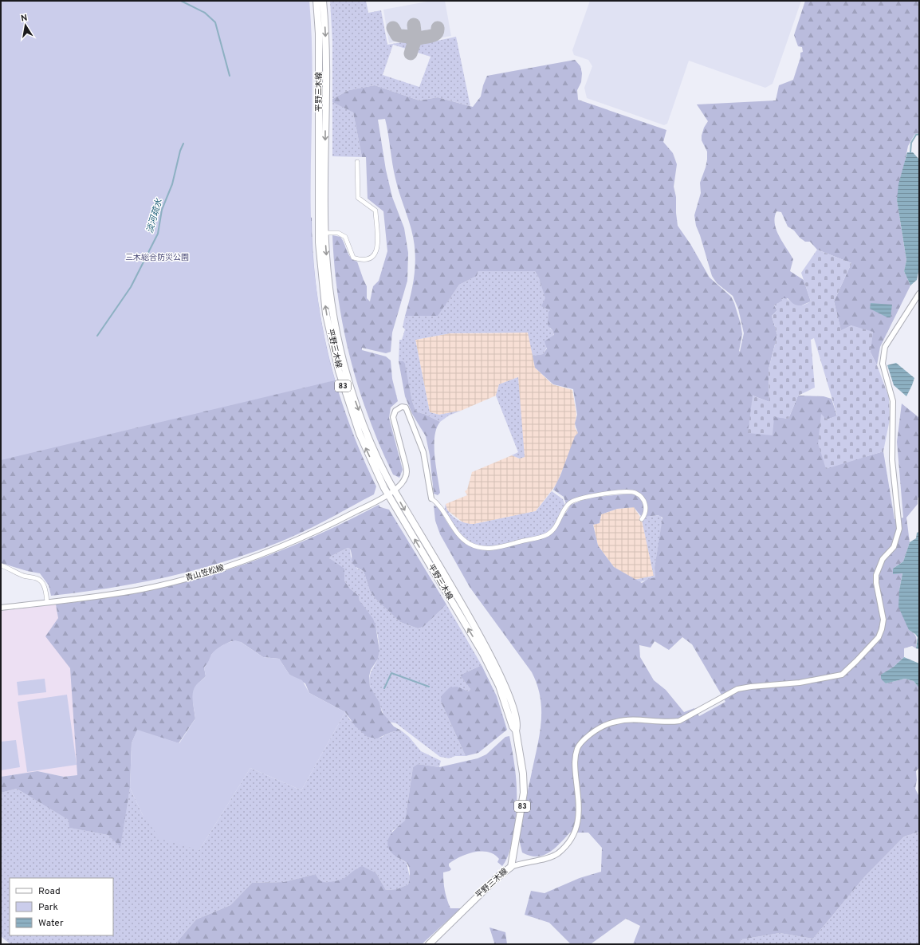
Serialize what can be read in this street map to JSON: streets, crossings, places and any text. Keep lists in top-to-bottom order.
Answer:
{
  "streets": {
    "main road": ["平野三木線", "83"],
    "street": ["青山笠松線"]
  },
  "crossings": [
    ["平野三木線", "青山笠松線"]
  ],
  "water": ["淡河疏水"],
  "parks": ["三木総合防災公園"],
  "legend": ["Road", "Park", "Water"],
  "north": "top"
}
